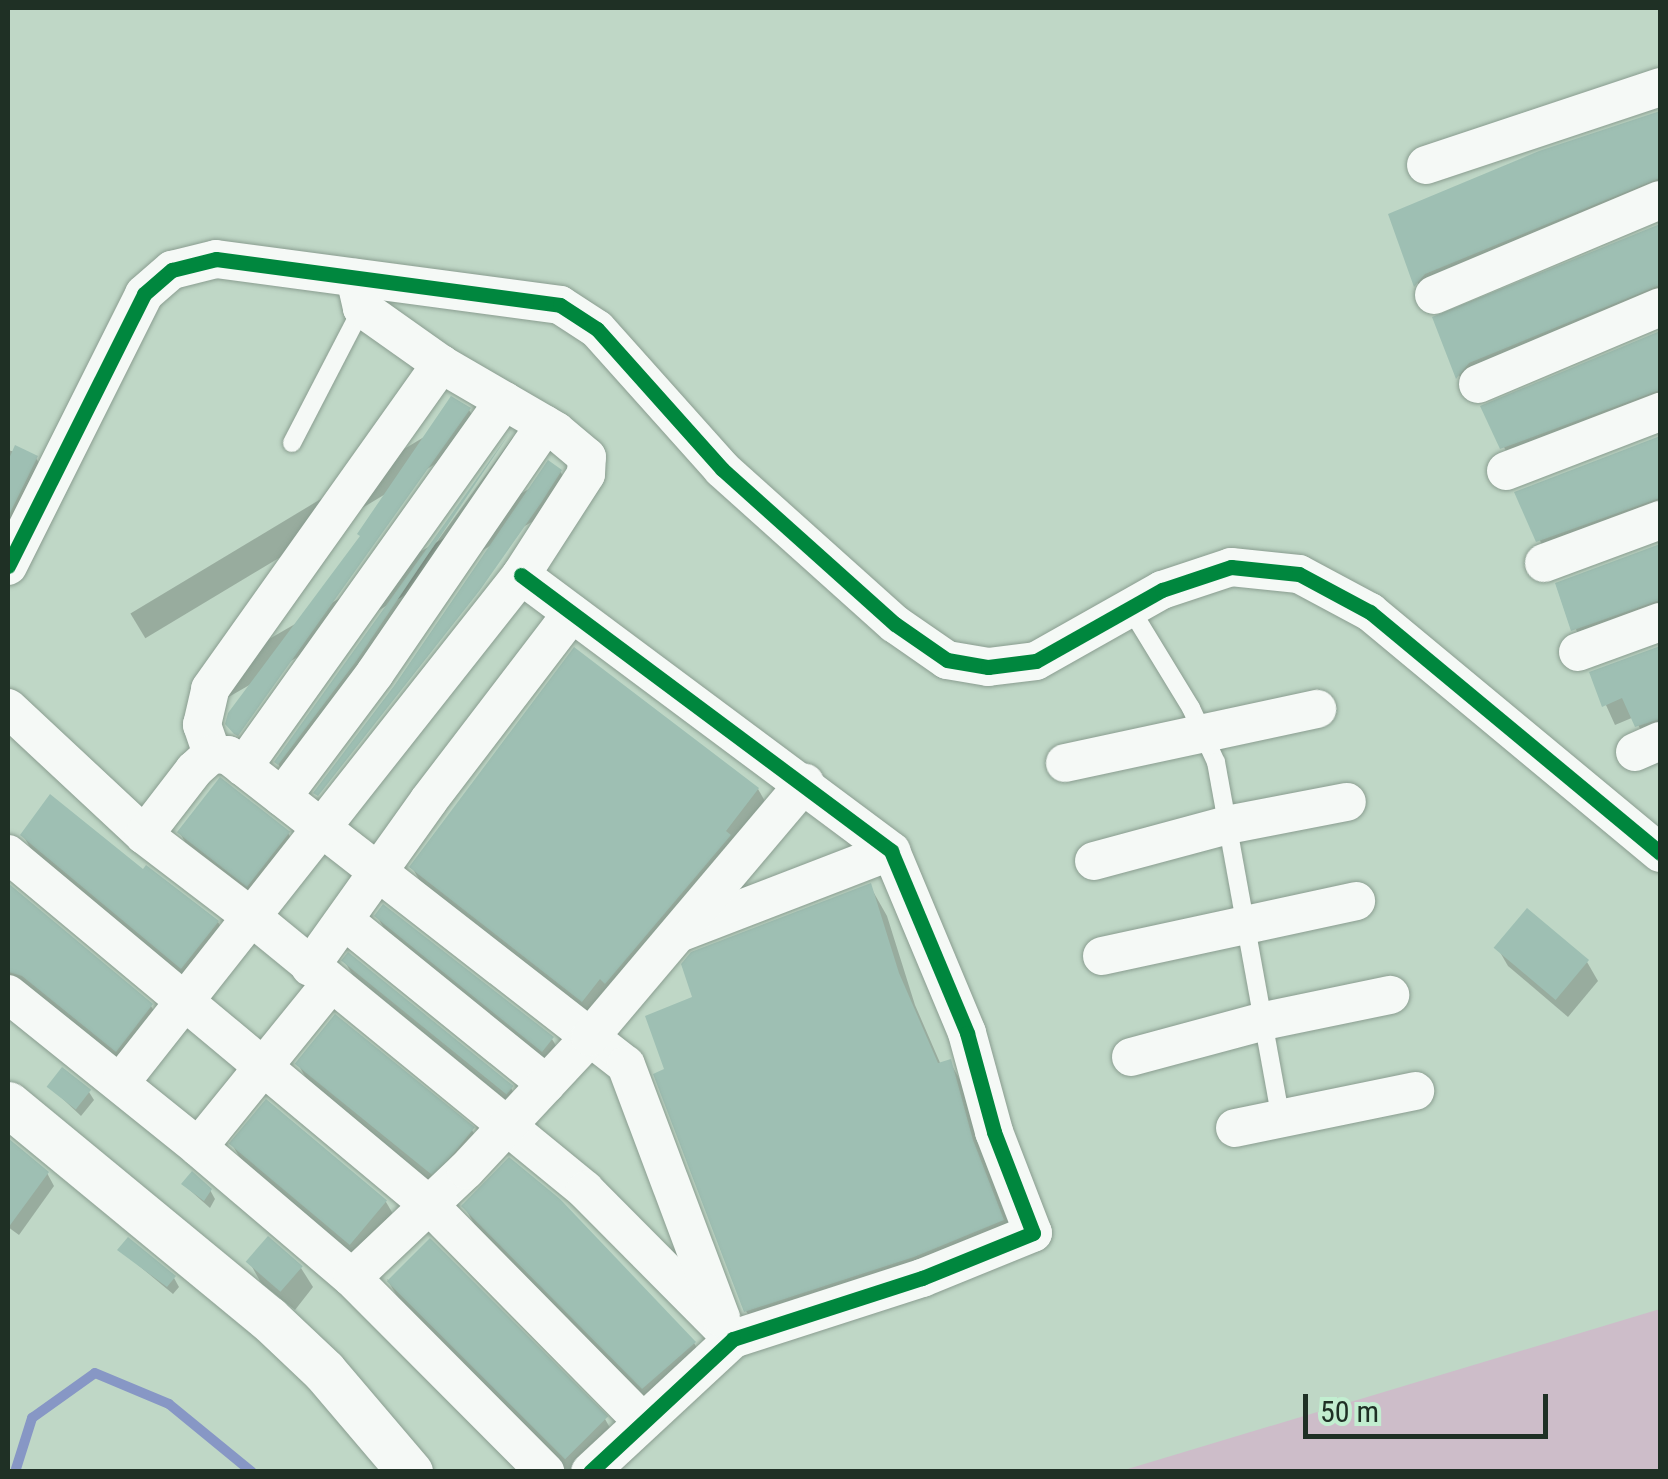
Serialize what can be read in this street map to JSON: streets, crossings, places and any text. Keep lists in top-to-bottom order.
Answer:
{
  "scale_bar": "50 m"
}
